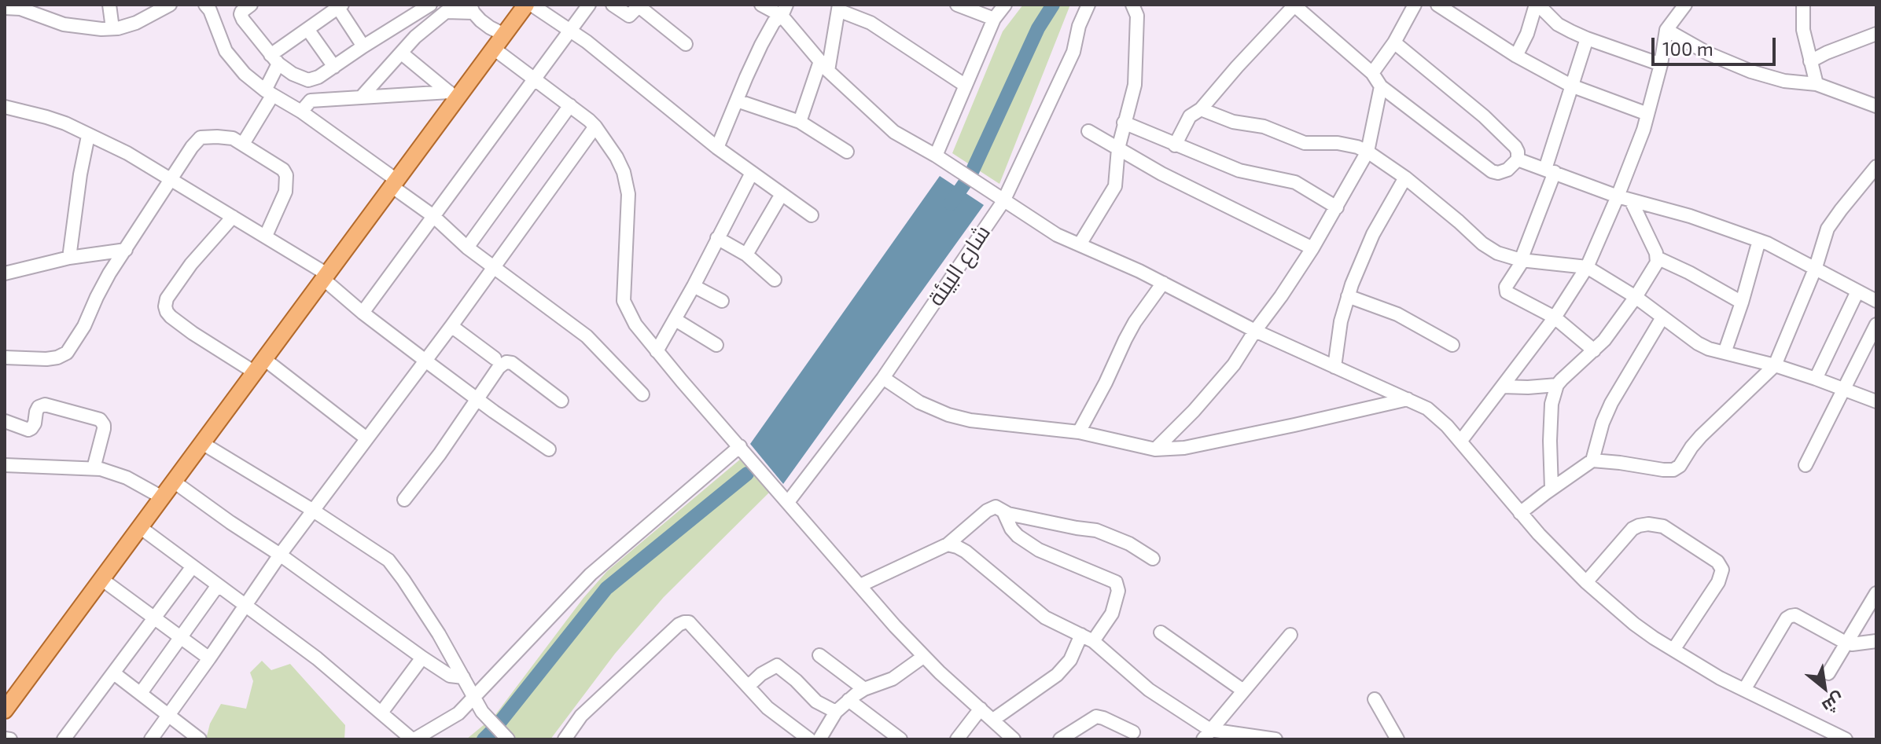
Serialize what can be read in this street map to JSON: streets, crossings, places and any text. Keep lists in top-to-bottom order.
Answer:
{
  "streets": {
    "street": ["شارع البيئة"]
  },
  "scale_bar": "100 m",
  "north": "bottom right"
}
